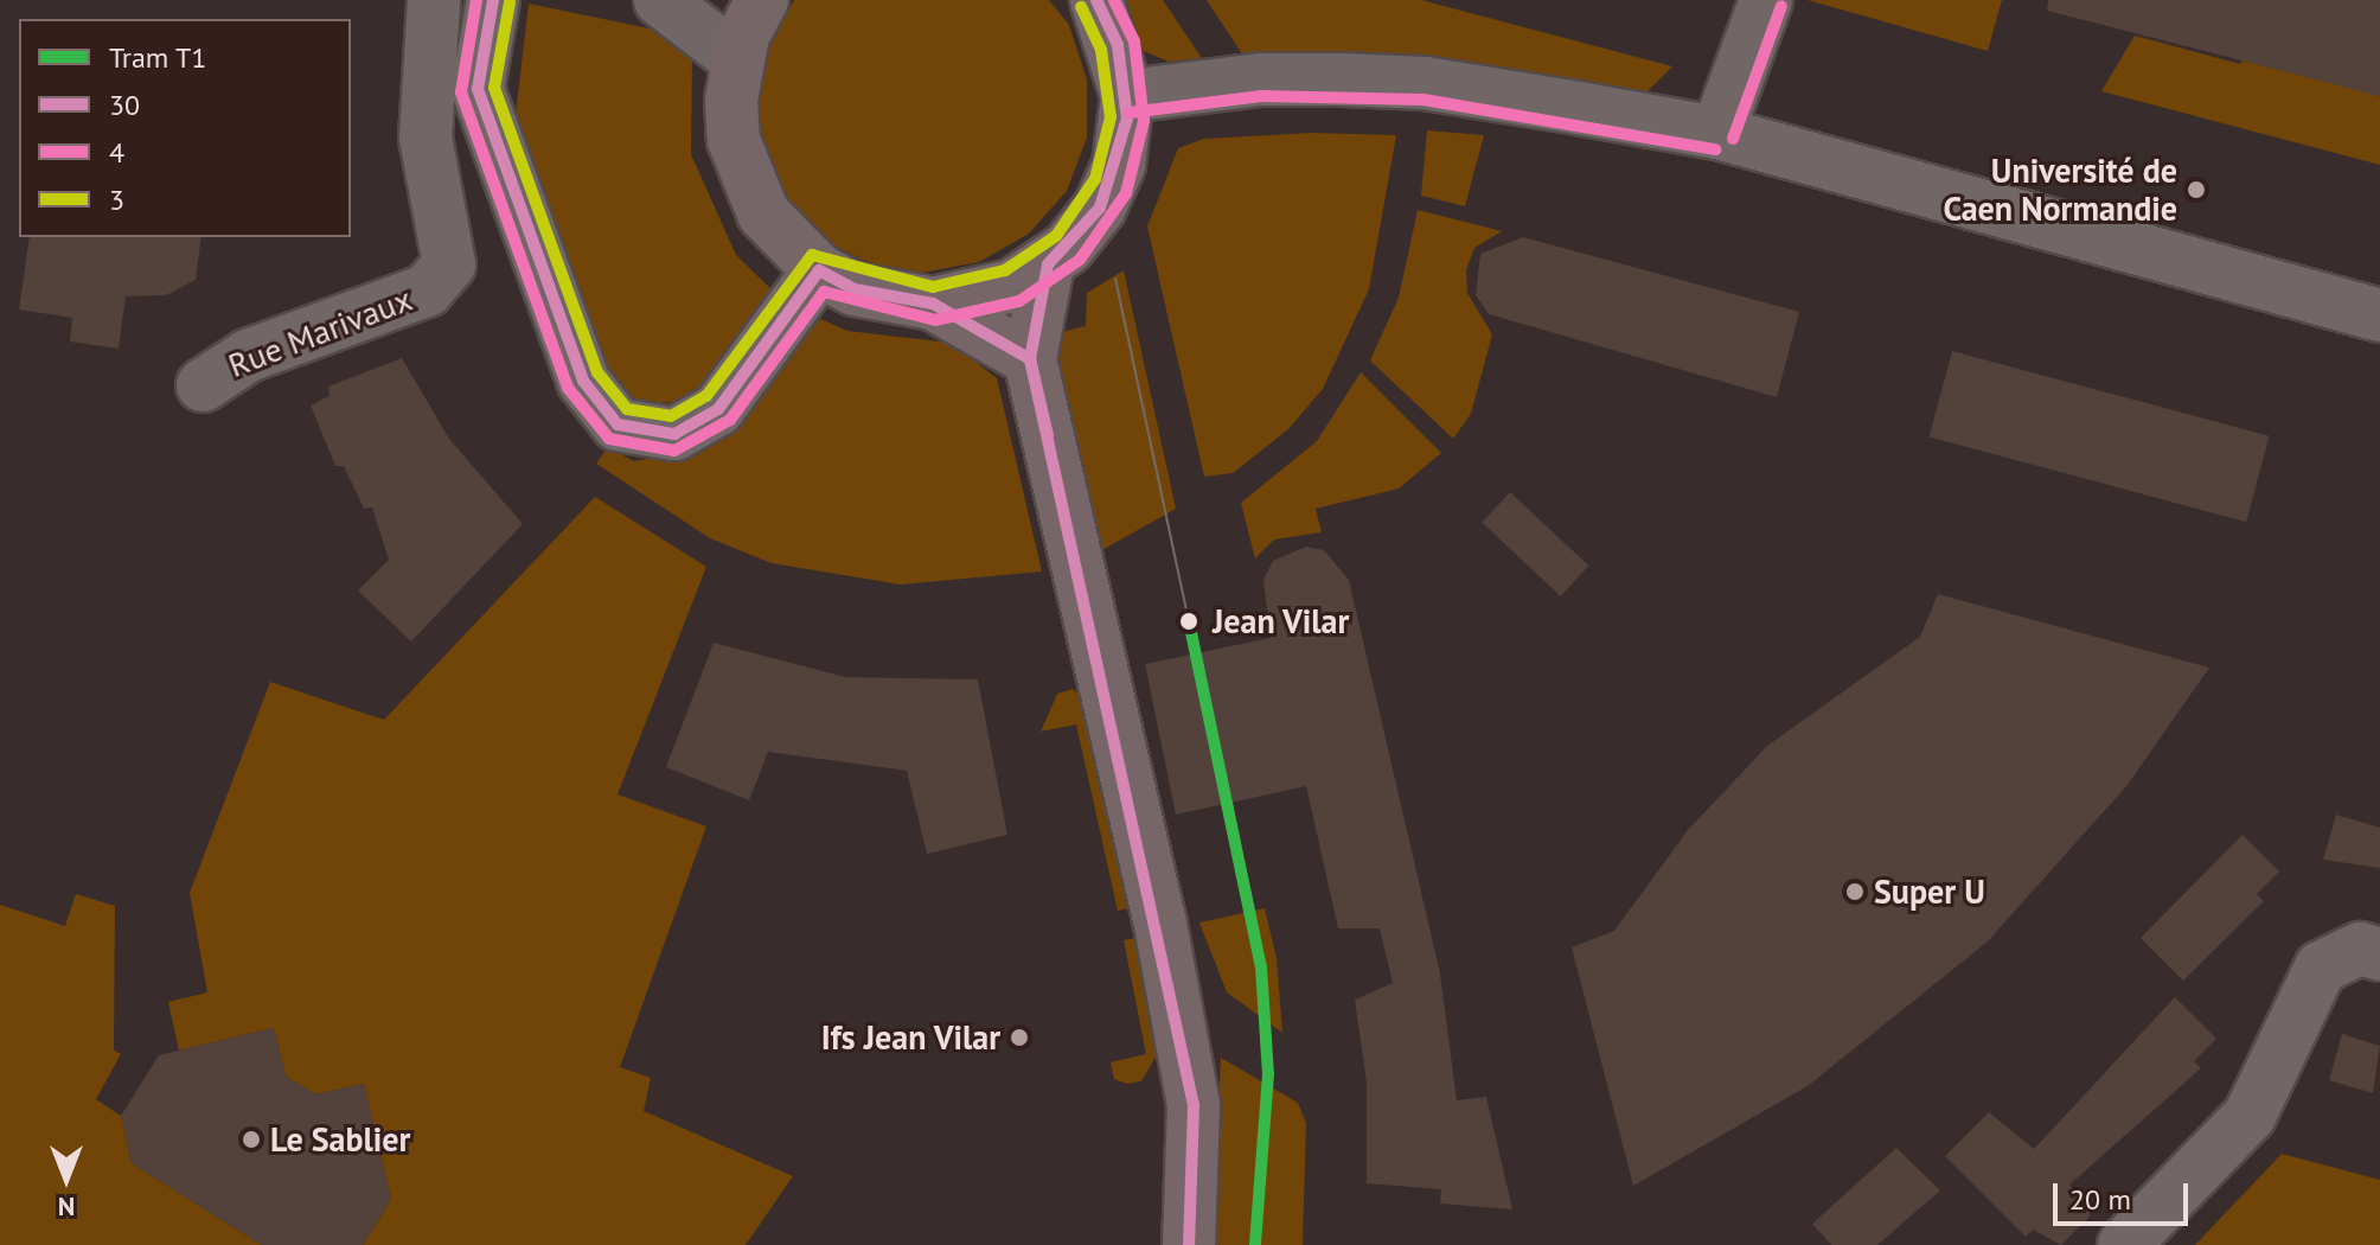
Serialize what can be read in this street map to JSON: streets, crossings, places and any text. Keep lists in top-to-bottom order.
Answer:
{
  "streets": {
    "street": ["Rue Marivaux"]
  },
  "places": [
    "Université de Caen Normandie",
    "Jean Vilar",
    "Super U",
    "Ifs Jean Vilar",
    "Le Sablier"
  ],
  "lines": [
    "transit line 30",
    "transit line 4",
    "transit line 3",
    "tram line T1"
  ],
  "legend": [
    "Tram T1",
    "30",
    "4",
    "3"
  ],
  "scale_bar": "20 m",
  "north": "bottom"
}
